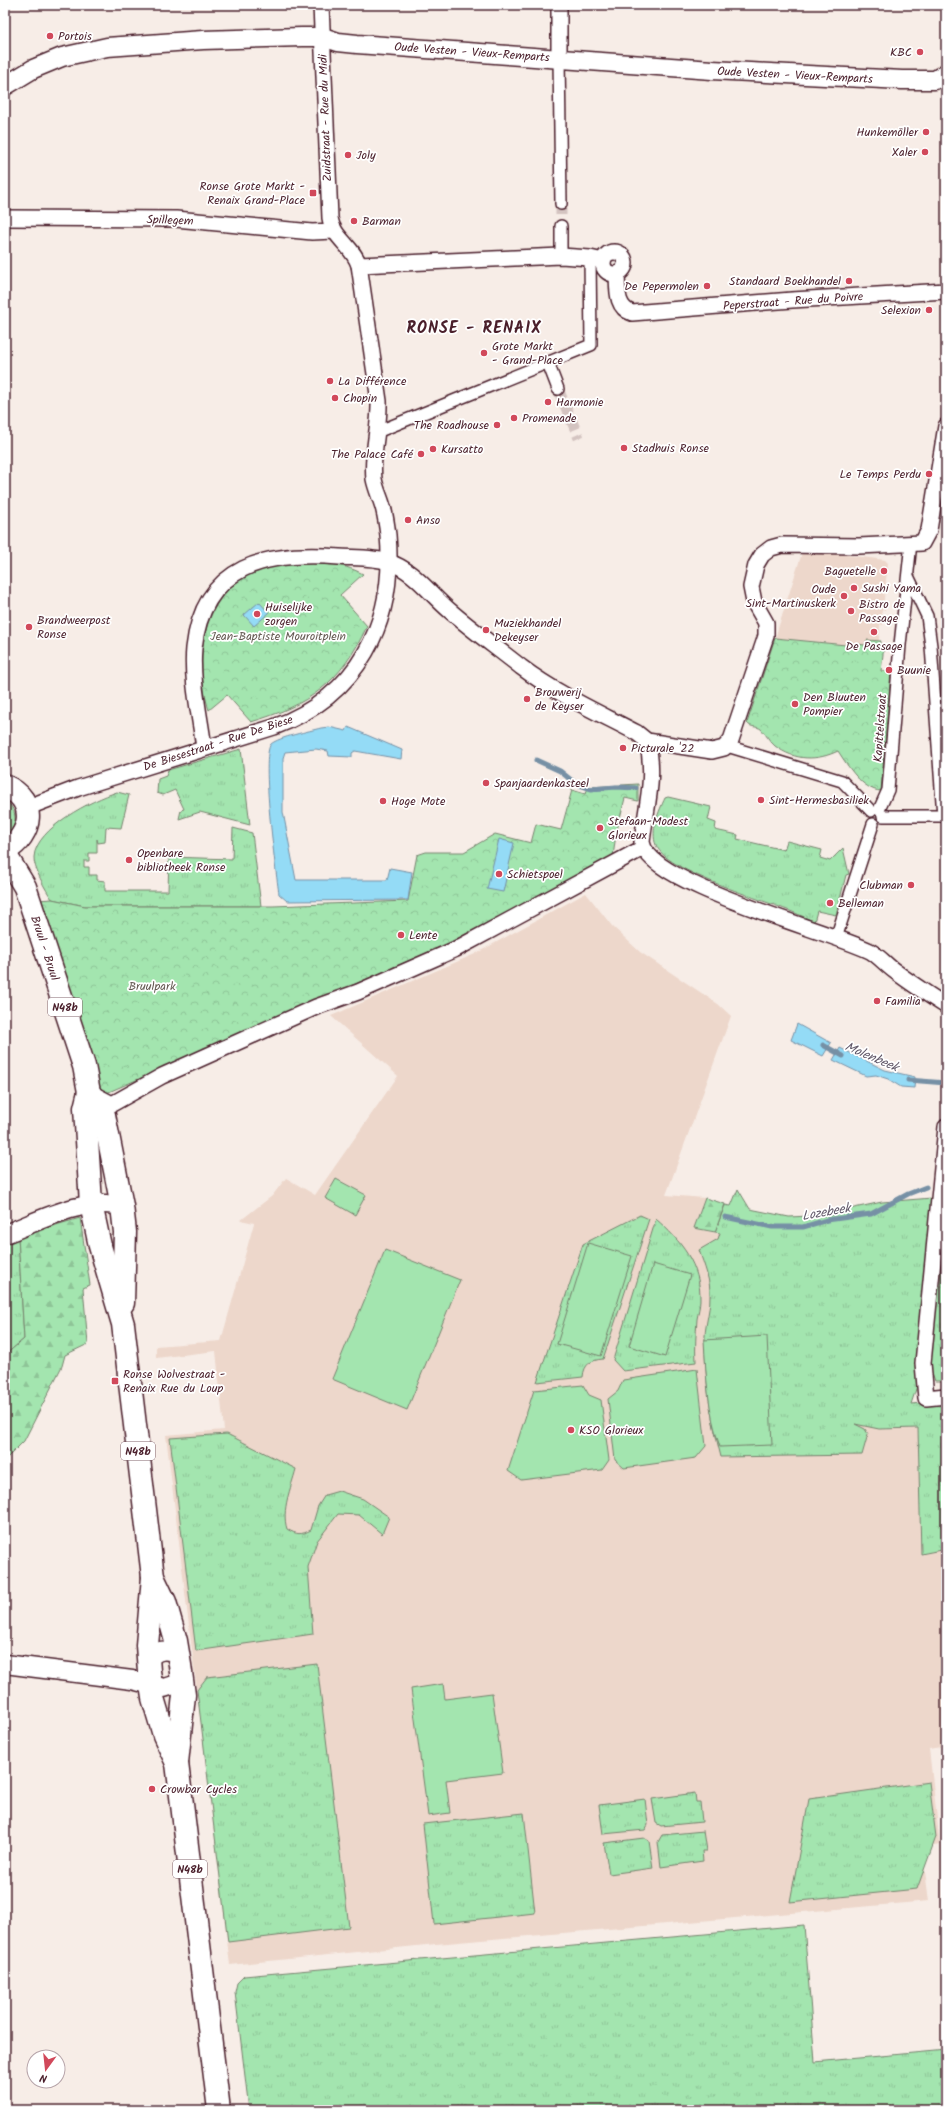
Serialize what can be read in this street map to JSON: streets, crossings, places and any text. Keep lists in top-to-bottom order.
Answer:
{
  "streets": {
    "main road": ["Bruul - Bruul", "N48b"],
    "street": [
      "Oude Vesten - Vieux-Remparts",
      "Zuidstraat - Rue du Midi",
      "Spillegem",
      "Peperstraat - Rue du Poivre",
      "Kapittelstraat",
      "De Biesestraat - Rue De Biese"
    ]
  },
  "crossings": [
    ["Oude Vesten - Vieux-Remparts", "Zuidstraat - Rue du Midi"],
    ["Zuidstraat - Rue du Midi", "Spillegem"],
    ["Bruul - Bruul", "N48b"]
  ],
  "districts": ["RONSE - RENAIX"],
  "water": ["Molenbeek", "Lozebeek"],
  "parks": ["Jean-Baptiste Mouroitplein", "Bruulpark"],
  "places": {
    "other": [
      "Portois",
      "KBC",
      "Hunkemöller",
      "Xaler",
      "Joly",
      "Barman",
      "Standaard Boekhandel",
      "De Pepermolen",
      "Selexion",
      "Grote Markt - Grand-Place",
      "La Différence",
      "Chopin",
      "Harmonie",
      "Promenade",
      "The Roadhouse",
      "Stadhuis Ronse",
      "Kursatto",
      "The Palace Café",
      "Le Temps Perdu",
      "Anso",
      "Baguetelle",
      "Sushi Yama",
      "Oude Sint-Martinuskerk",
      "Bistro de Passage",
      "Huiselijke zorgen",
      "Brandweerpost Ronse",
      "Muziekhandel Dekeyser",
      "De Passage",
      "Buunie",
      "Brouwerij de Keyser",
      "Den Bluuten Pompier",
      "Picturale '22",
      "Spanjaardenkasteel",
      "Sint-Hermesbasiliek",
      "Hoge Mote",
      "Stefaan-Modest Glorieux",
      "Openbare bibliotheek Ronse",
      "Schietspoel",
      "Clubman",
      "Belleman",
      "Lente",
      "Familia",
      "KSO Glorieux",
      "Crowbar Cycles"
    ],
    "transit": ["Ronse Grote Markt - Renaix Grand-Place", "Ronse Wolvestraat - Renaix Rue du Loup"]
  },
  "north": "bottom"
}
